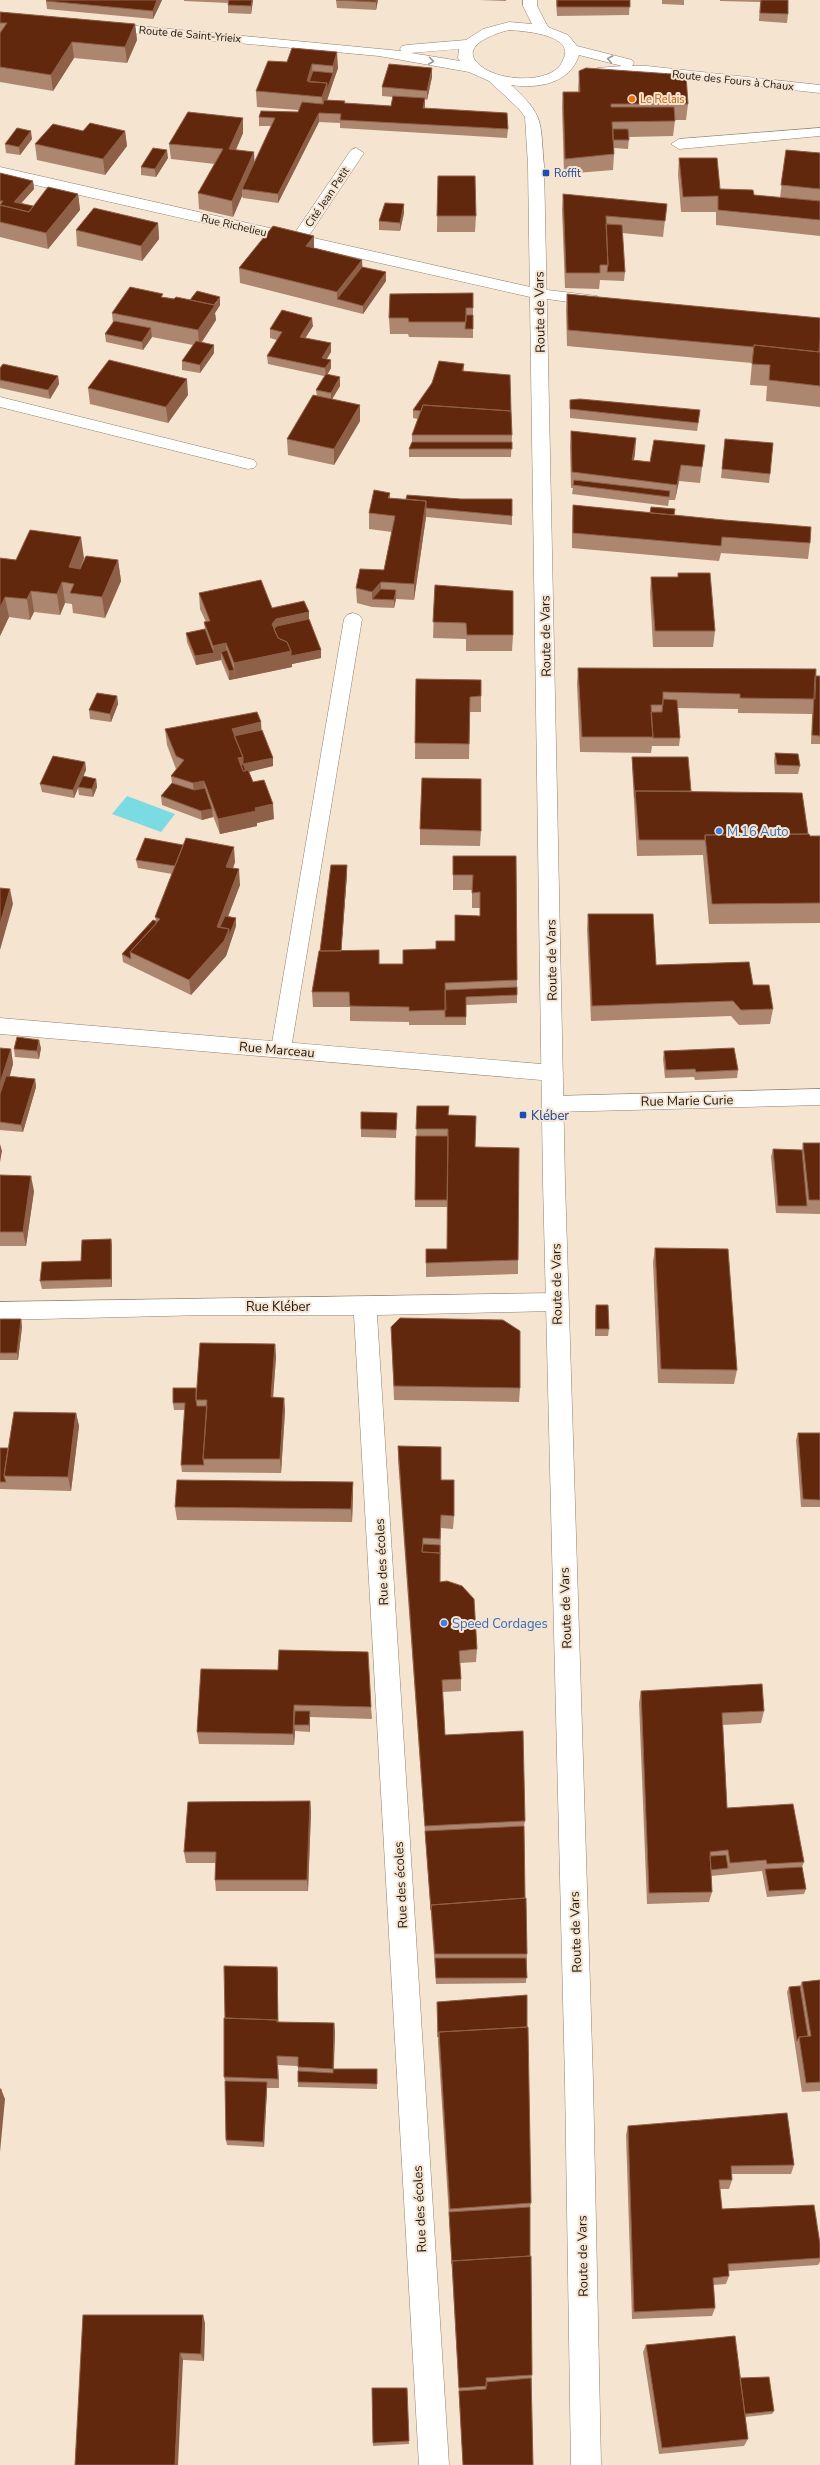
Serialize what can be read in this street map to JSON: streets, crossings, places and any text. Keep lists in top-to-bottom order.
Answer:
{
  "streets": {
    "street": [
      "Route de Saint-Yrieix",
      "Route des Fours à Chaux",
      "Cité Jean Petit",
      "Rue Richelieu",
      "Route de Vars",
      "Rue Marceau",
      "Rue Marie Curie",
      "Rue Kléber",
      "Rue des écoles"
    ]
  },
  "crossings": [
    ["Route de Saint-Yrieix", "Route des Fours à Chaux"],
    ["Route de Saint-Yrieix", "Route de Vars"],
    ["Route des Fours à Chaux", "Route de Vars"],
    ["Cité Jean Petit", "Rue Richelieu"],
    ["Rue Richelieu", "Route de Vars"],
    ["Route de Vars", "Rue Marceau"],
    ["Route de Vars", "Rue Marie Curie"],
    ["Route de Vars", "Rue Kléber"],
    ["Rue Kléber", "Rue des écoles"]
  ],
  "places": {
    "other": ["Le Relais", "M.16 Auto", "Speed Cordages"],
    "transit": ["Roffit", "Kléber"]
  }
}
